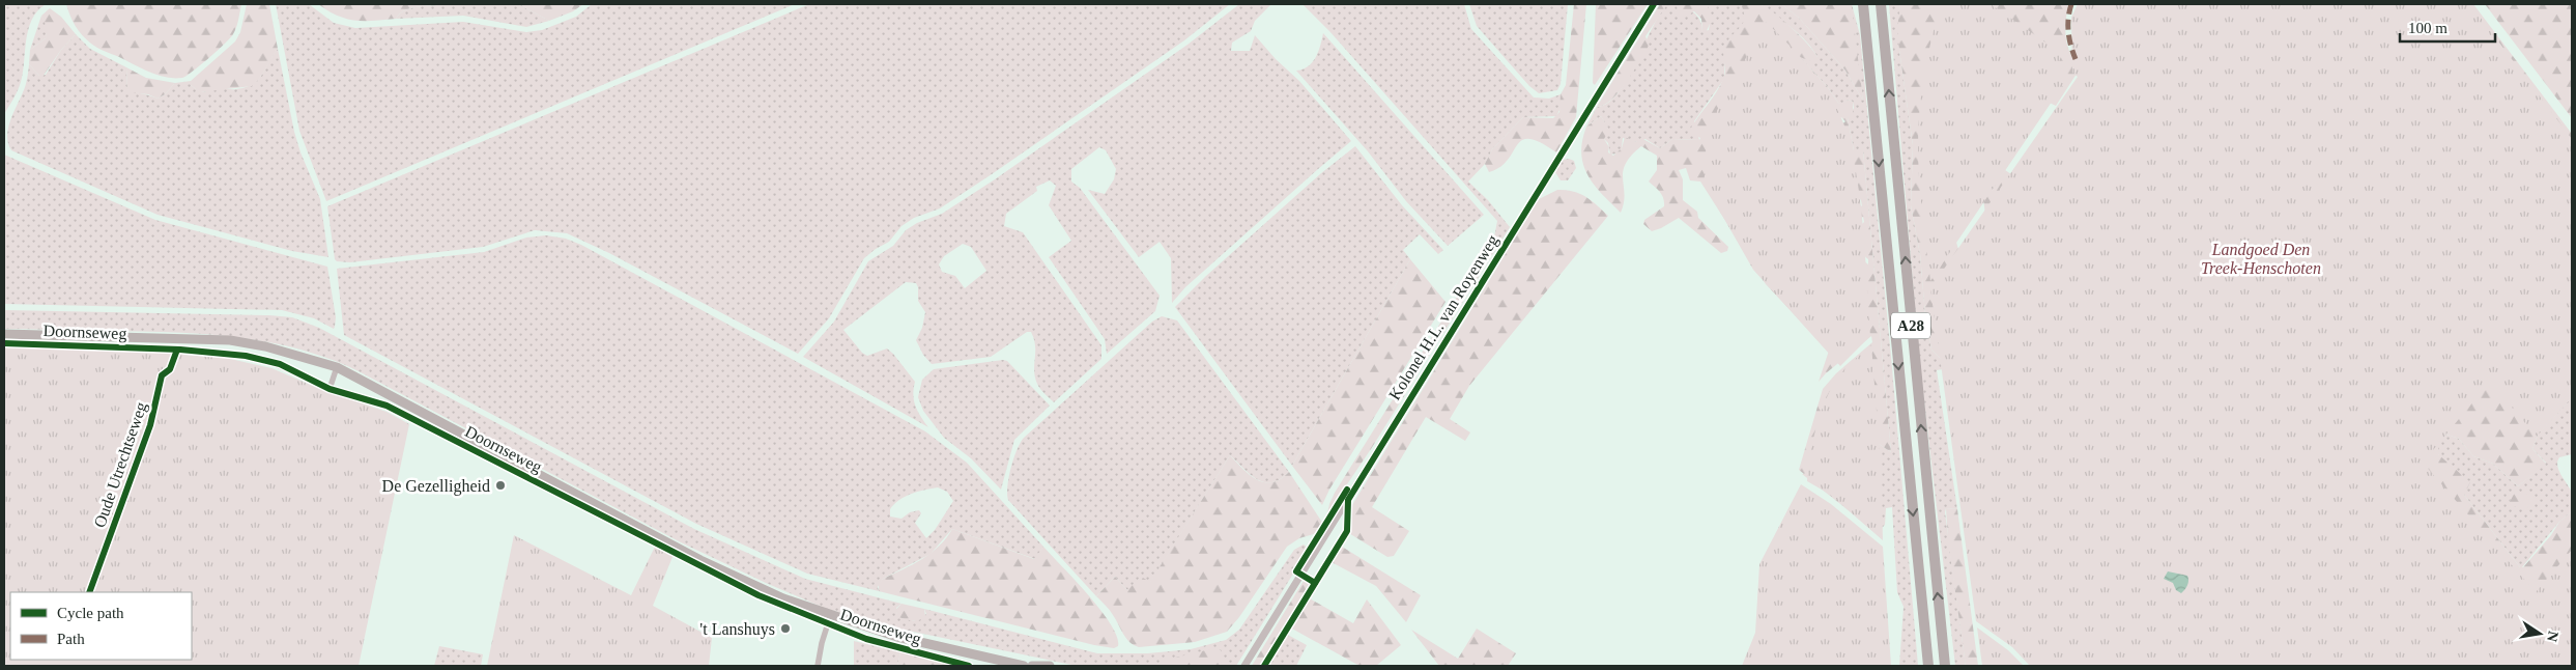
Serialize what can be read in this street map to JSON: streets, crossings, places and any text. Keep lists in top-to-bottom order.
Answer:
{
  "streets": {
    "highway": ["A28"],
    "main road": ["Doornseweg"],
    "street": ["Kolonel H.L. van Royenweg"],
    "cycle path": ["Oude Utrechtseweg"]
  },
  "parks": ["Landgoed Den Treek-Henschoten"],
  "places": ["De Gezelligheid", "'t Lanshuys"],
  "legend": ["Cycle path", "Path"],
  "scale_bar": "100 m",
  "north": "right"
}
